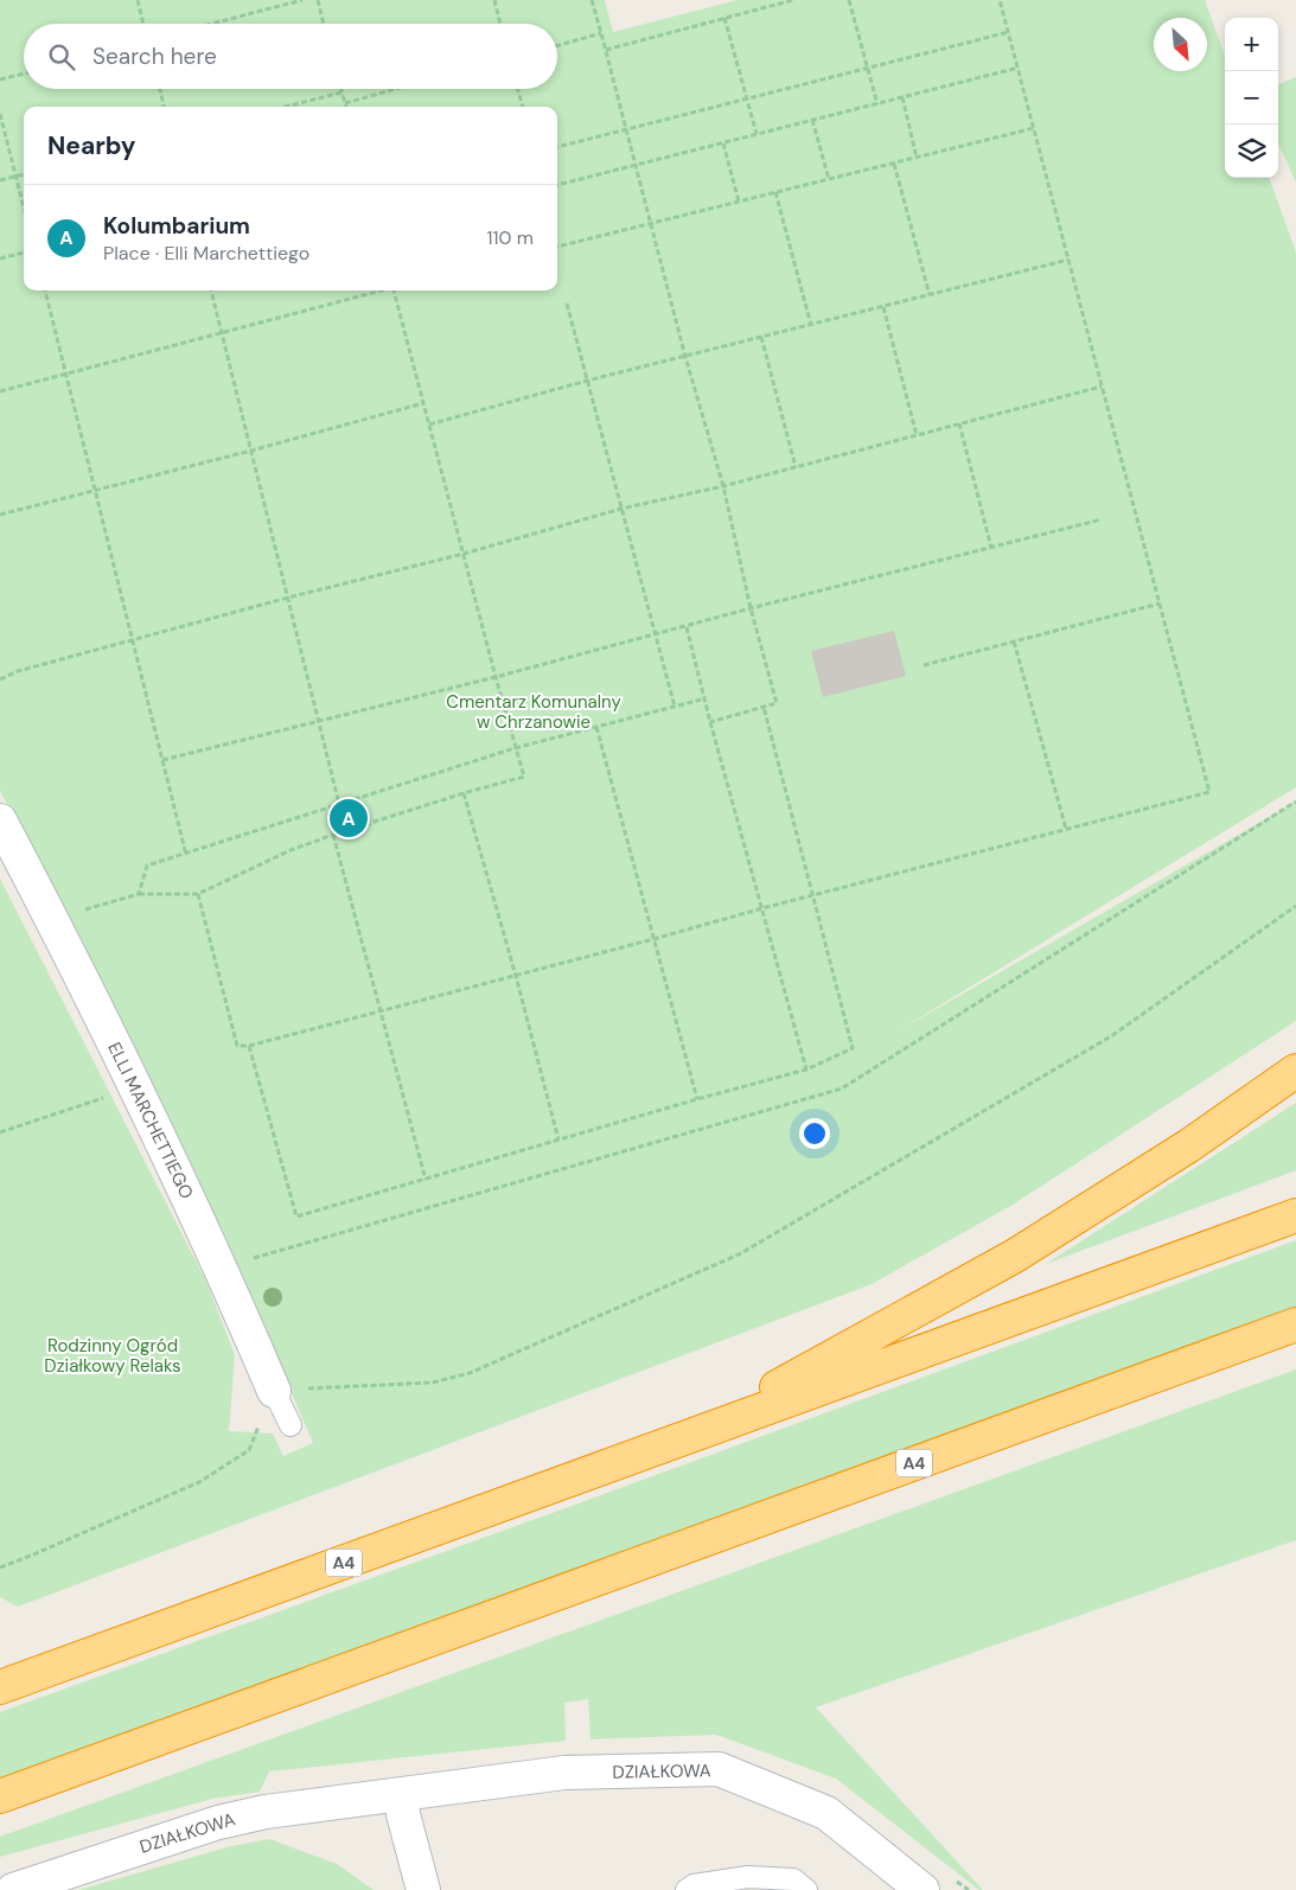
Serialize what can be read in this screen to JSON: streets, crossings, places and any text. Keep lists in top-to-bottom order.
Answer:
{
  "streets": {
    "highway": ["A4"],
    "street": ["ELLI MARCHETTIEGO", "DZIAŁKOWA"]
  },
  "parks": ["Cmentarz Komunalny w Chrzanowie", "Rodzinny Ogród Działkowy Relaks"],
  "north": "bottom right",
  "page": {
    "map_buttons": ["+", "−"],
    "search": "Search here",
    "heading": "Nearby",
    "list": [
      {
        "mark": "A",
        "name": "Kolumbarium",
        "note": "Place · Elli Marchettiego",
        "value": "110 m"
      }
    ],
    "pins": "A"
  }
}
